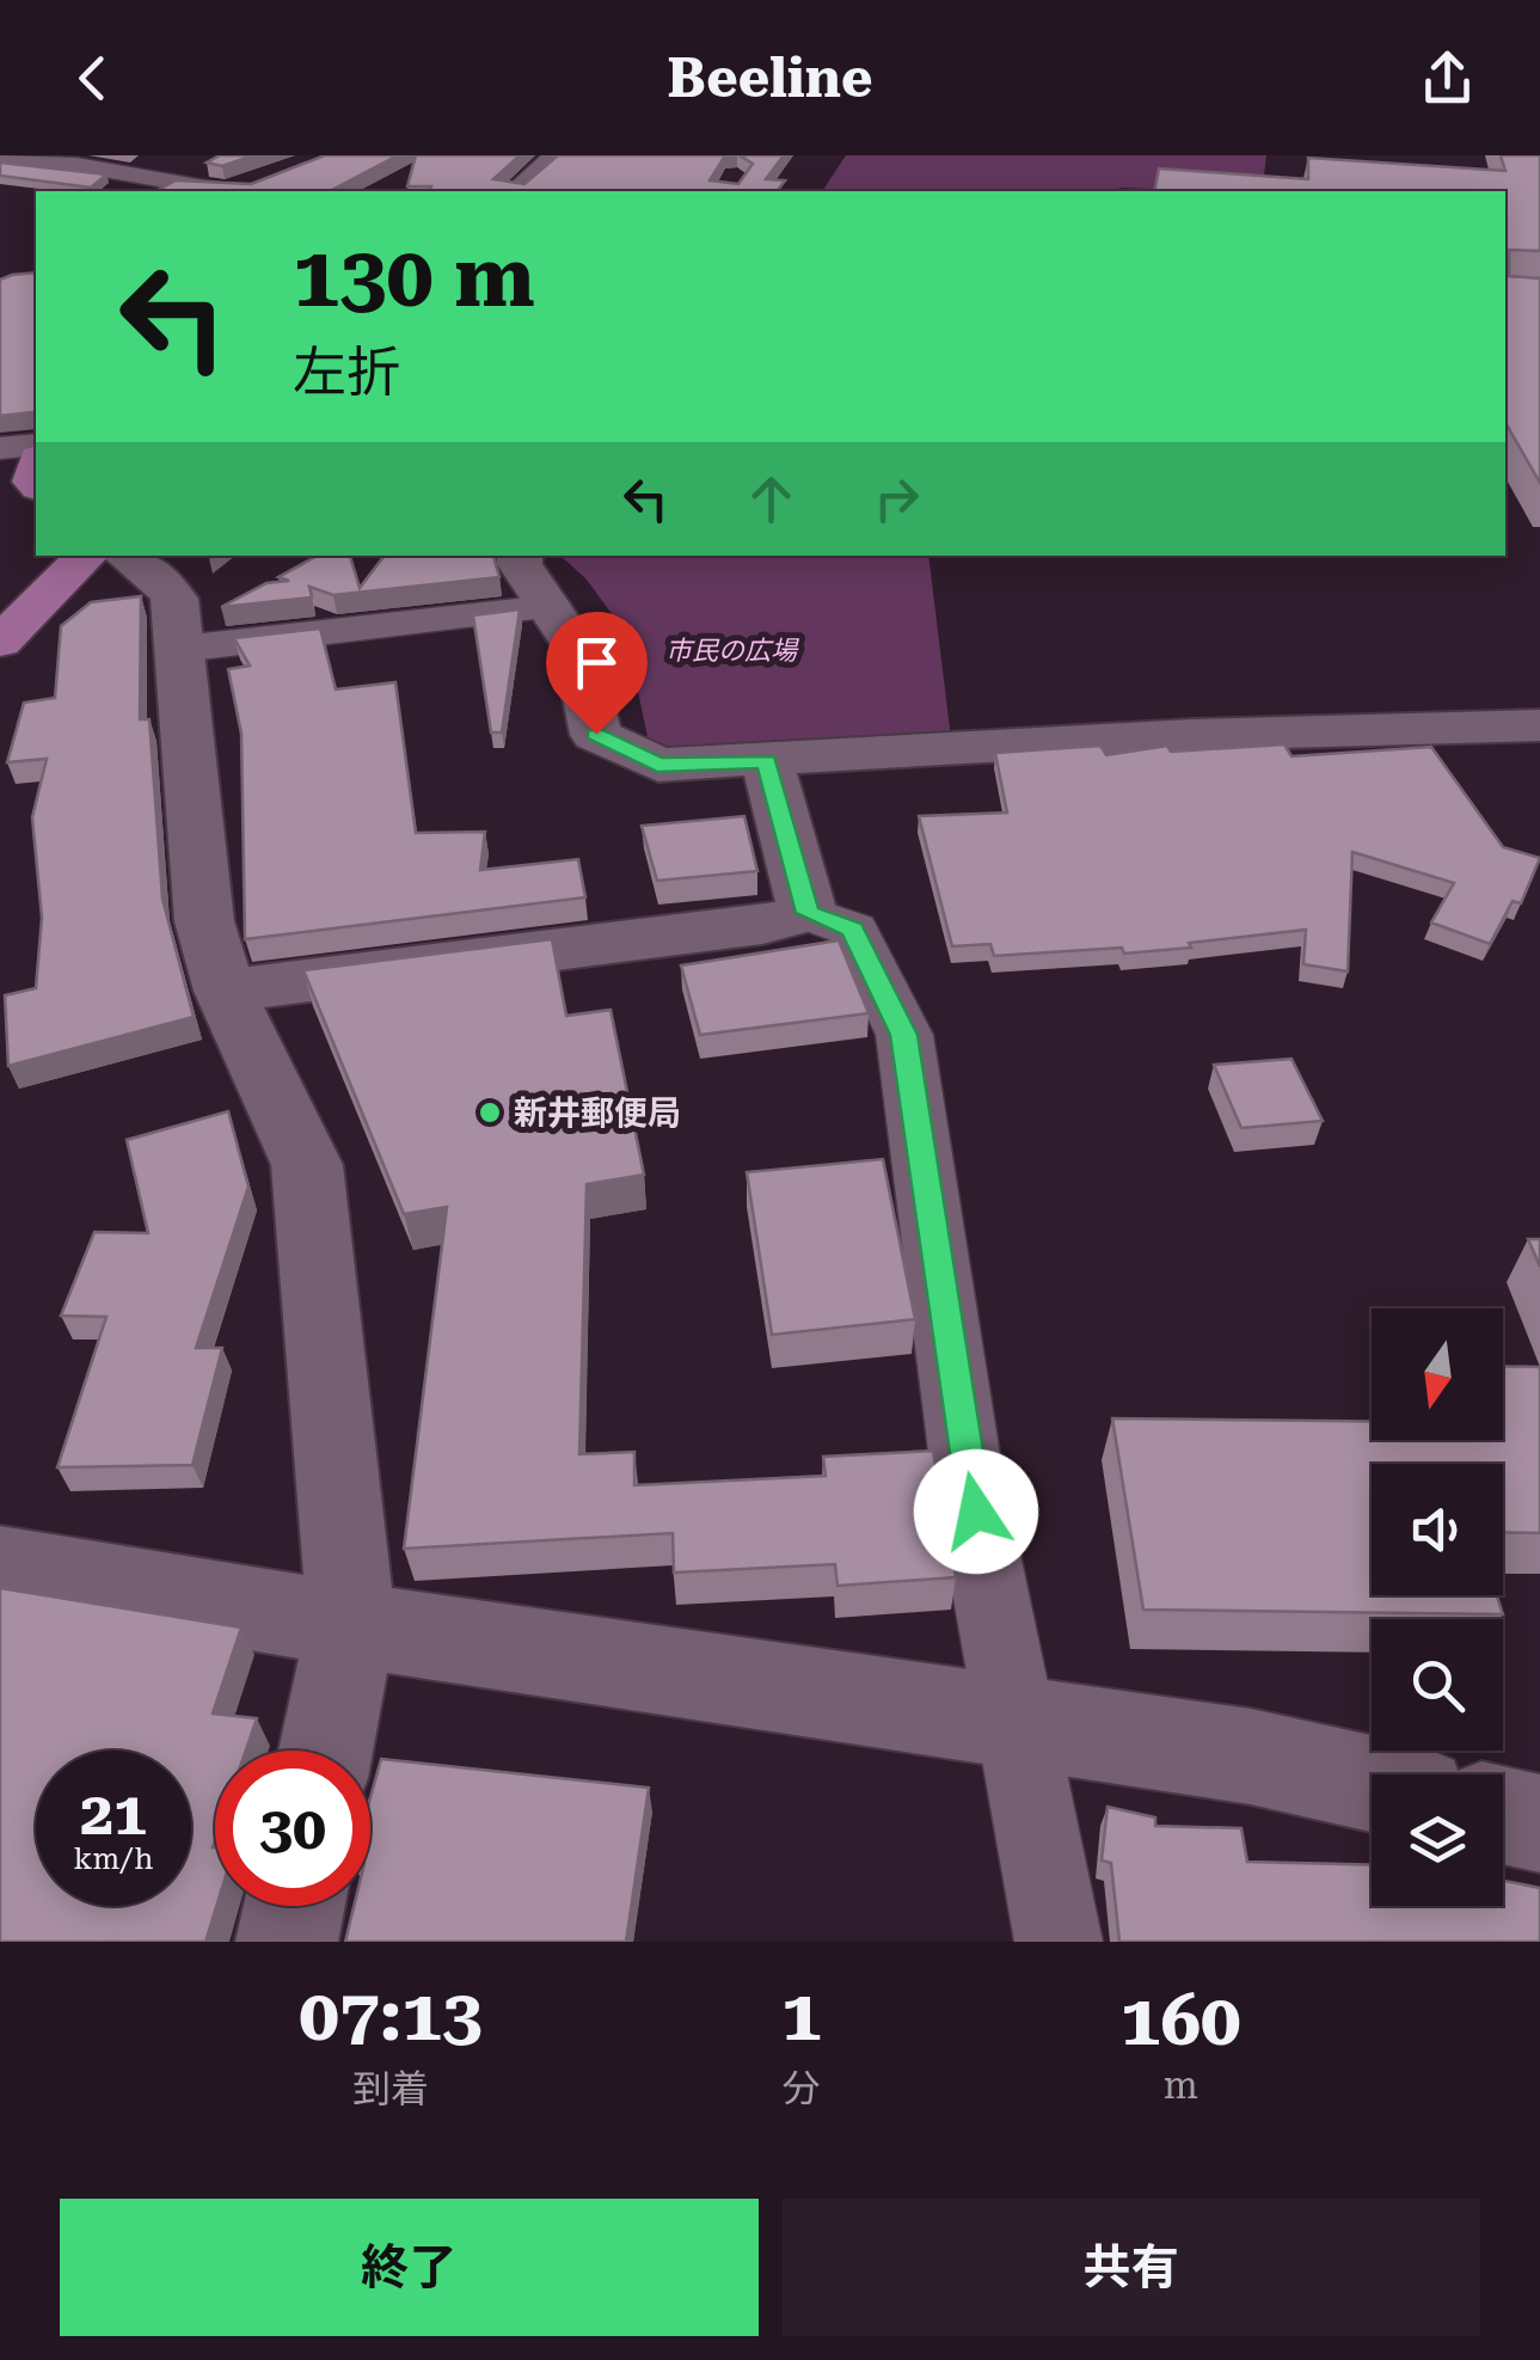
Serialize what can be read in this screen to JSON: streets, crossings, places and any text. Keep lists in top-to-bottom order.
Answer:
{
  "parks": ["市民の広場"],
  "places": ["新井郵便局"],
  "north": "bottom",
  "page": {
    "header": "Beeline",
    "turn": ["130 m", "左折"],
    "speed": "21 km/h",
    "limit": "30",
    "eta": [
      "07:13",
      "到着",
      "1",
      "分",
      "160",
      "m"
    ],
    "buttons": ["終了", "共有"]
  }
}
